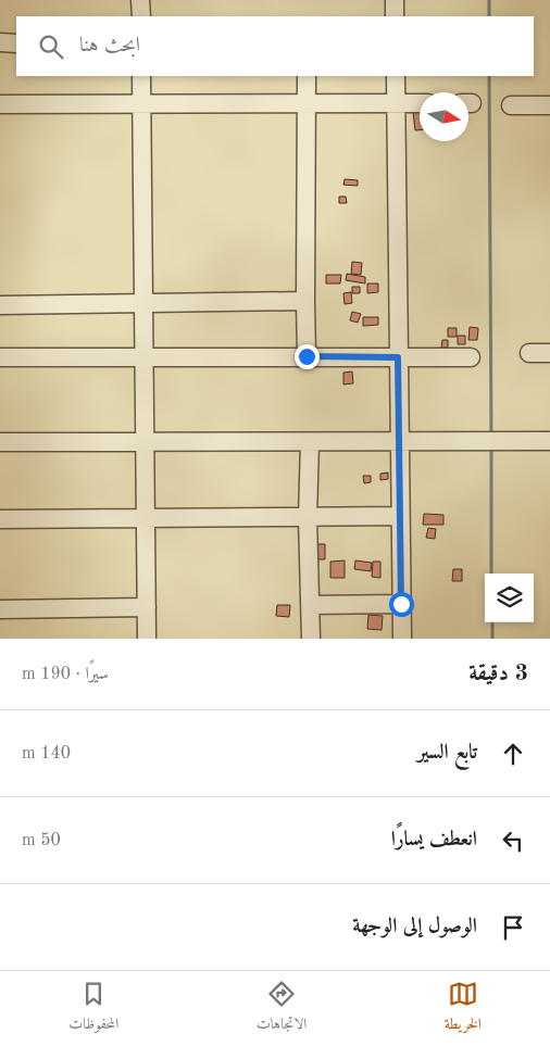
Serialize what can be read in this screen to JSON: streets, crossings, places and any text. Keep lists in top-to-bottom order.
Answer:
{
  "north": "right",
  "page": {
    "search": "ابحث هنا",
    "heading": ["3 دقيقة", "سيرًا · 190 m"],
    "list": [
      ["تابع السير", "140 m"],
      ["انعطف يسارًا", "50 m"],
      "الوصول إلى الوجهة"
    ],
    "nav": ["الخريطة", "الاتجاهات", "المحفوظات"]
  }
}
